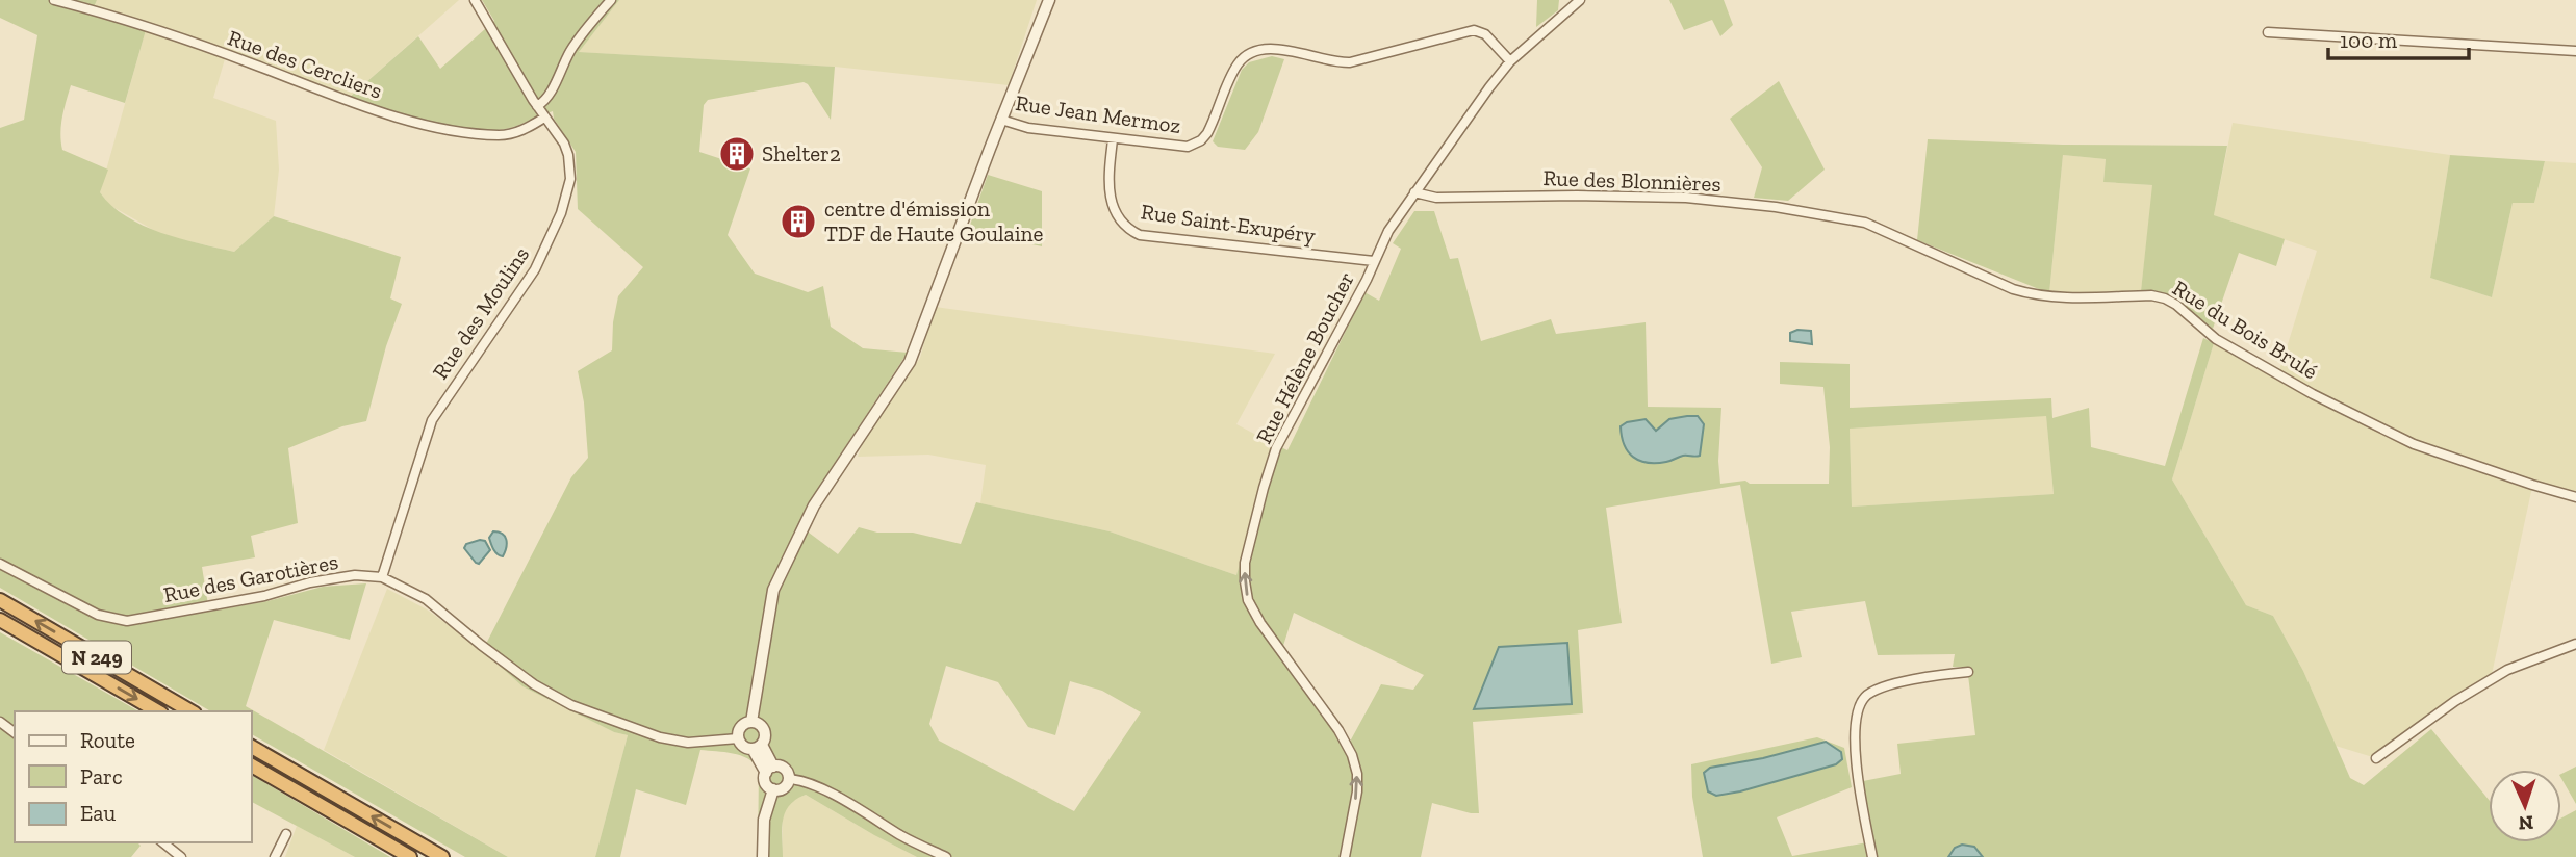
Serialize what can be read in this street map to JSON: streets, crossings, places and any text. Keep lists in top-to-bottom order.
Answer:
{
  "streets": {
    "highway": ["N 249"],
    "street": [
      "Rue des Cercliers",
      "Rue Jean Mermoz",
      "Rue des Blonnières",
      "Rue Saint-Exupéry",
      "Rue des Moulins",
      "Rue du Bois Brulé",
      "Rue Hélène Boucher",
      "Rue des Garotières"
    ]
  },
  "crossings": [
    ["Rue des Cercliers", "Rue des Moulins"],
    ["Rue Jean Mermoz", "Rue Saint-Exupéry"],
    ["Rue Jean Mermoz", "Rue Hélène Boucher"],
    ["Rue des Blonnières", "Rue du Bois Brulé"],
    ["Rue des Blonnières", "Rue Hélène Boucher"],
    ["Rue Saint-Exupéry", "Rue Hélène Boucher"],
    ["Rue des Moulins", "Rue des Garotières"]
  ],
  "one_way": ["Rue Hélène Boucher"],
  "places": {
    "building": ["Shelter2", "centre d'émission TDF de Haute Goulaine"]
  },
  "legend": ["Route", "Parc", "Eau"],
  "scale_bar": "100 m",
  "north": "bottom"
}
